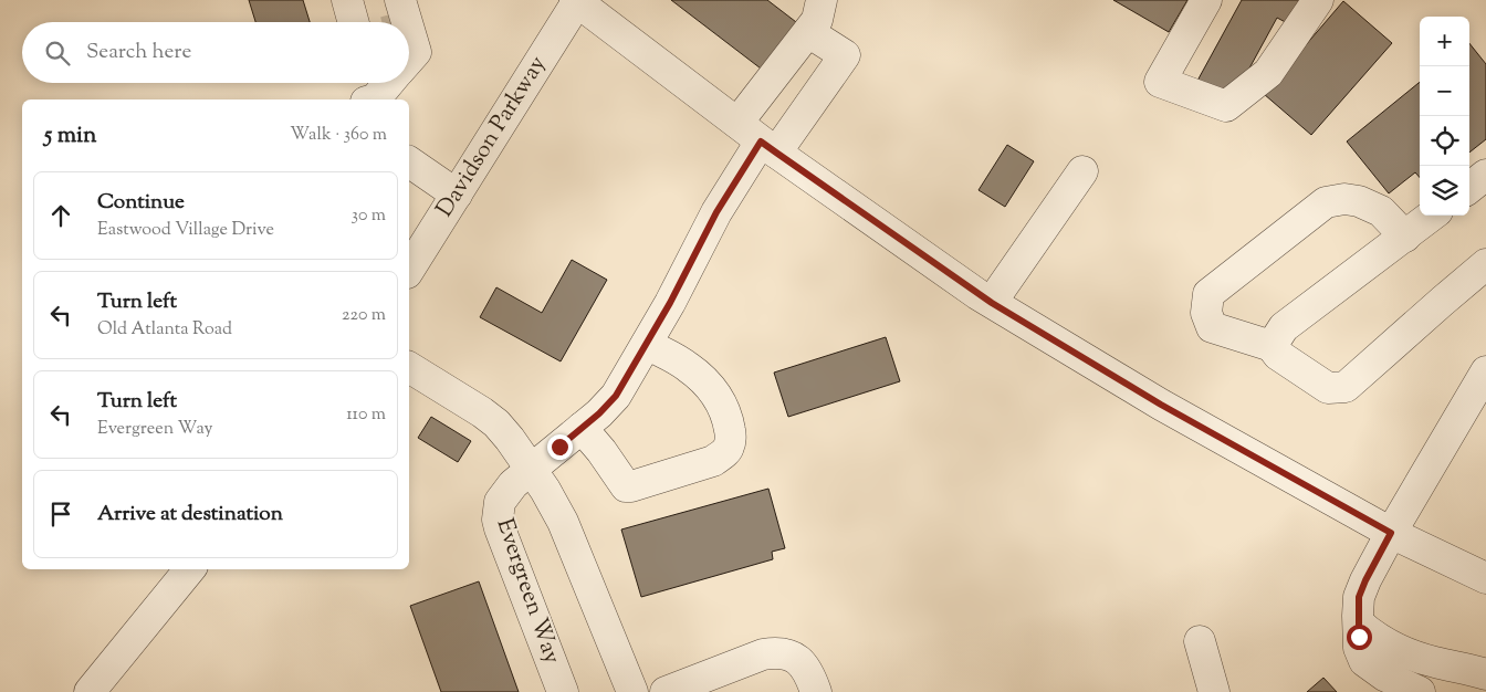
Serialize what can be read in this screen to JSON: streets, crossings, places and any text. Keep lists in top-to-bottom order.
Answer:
{
  "streets": {
    "street": ["Davidson Parkway", "Evergreen Way"]
  },
  "page": {
    "map_buttons": ["+", "−"],
    "search": "Search here",
    "heading": ["5 min", "Walk · 360 m"],
    "list": [
      ["Continue", "Eastwood Village Drive", "30 m"],
      ["Turn left", "Old Atlanta Road", "220 m"],
      ["Turn left", "Evergreen Way", "110 m"],
      "Arrive at destination"
    ]
  }
}
